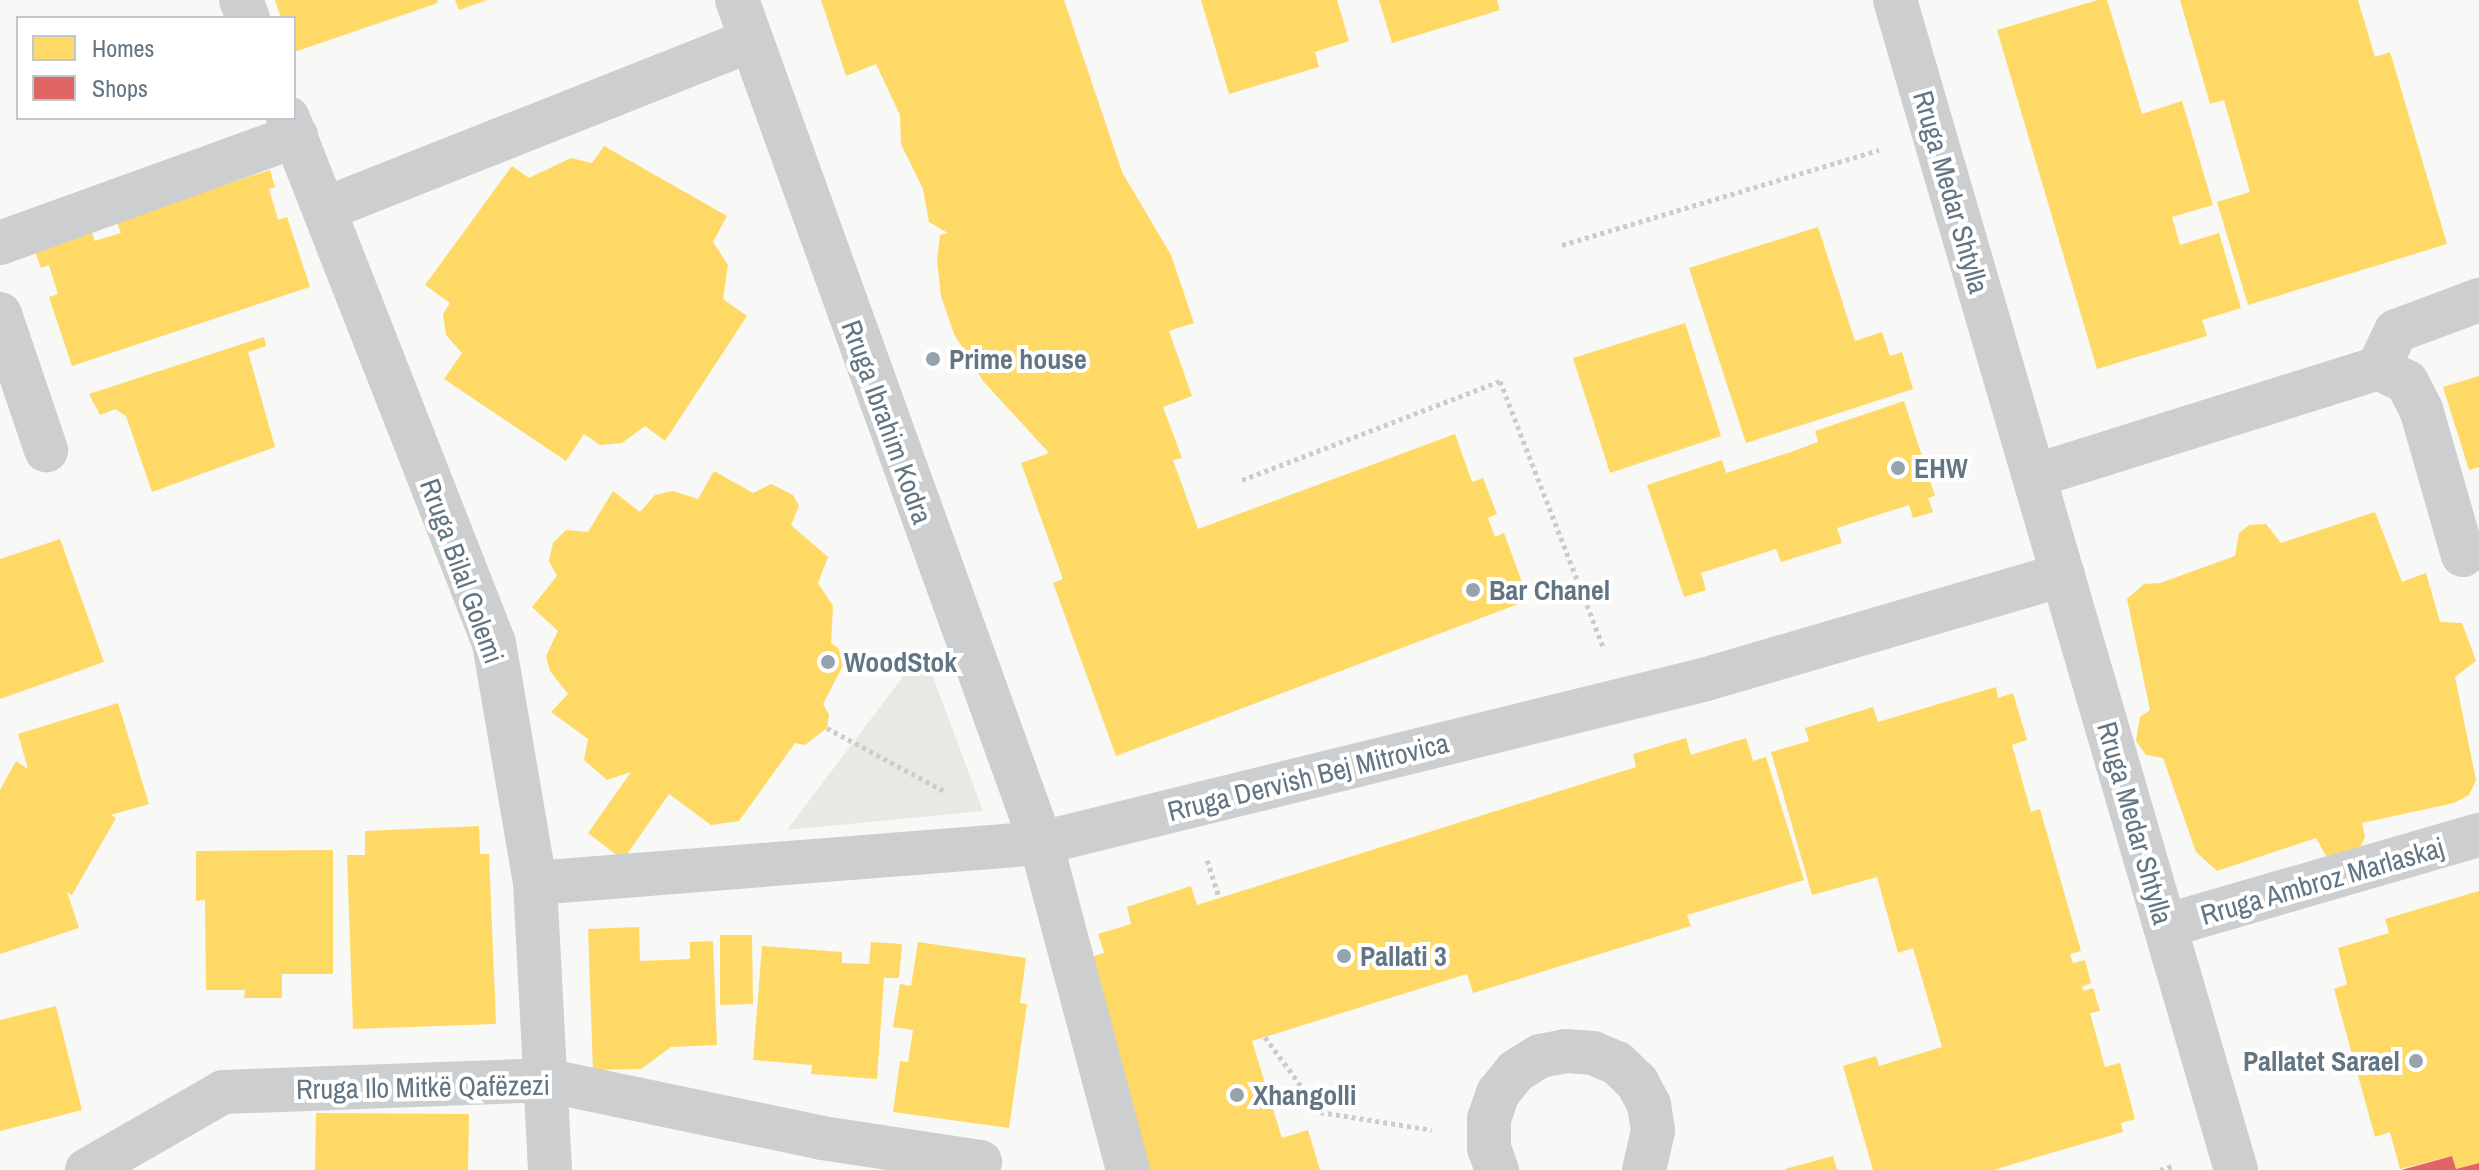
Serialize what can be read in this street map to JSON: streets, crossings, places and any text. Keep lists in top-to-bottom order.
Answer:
{
  "streets": {
    "street": [
      "Rruga Medar Shtylla",
      "Rruga Ibrahim Kodra",
      "Rruga Bilal Golemi",
      "Rruga Dervish Bej Mitrovica",
      "Rruga Ambroz Marlaskaj",
      "Rruga Ilo Mitkë Qafëzezi"
    ]
  },
  "crossings": [
    ["Rruga Medar Shtylla", "Rruga Dervish Bej Mitrovica"],
    ["Rruga Medar Shtylla", "Rruga Ambroz Marlaskaj"],
    ["Rruga Ibrahim Kodra", "Rruga Dervish Bej Mitrovica"],
    ["Rruga Bilal Golemi", "Rruga Dervish Bej Mitrovica"],
    ["Rruga Bilal Golemi", "Rruga Ilo Mitkë Qafëzezi"]
  ],
  "places": [
    "Prime house",
    "EHW",
    "Bar Chanel",
    "WoodStok",
    "Pallati 3",
    "Pallatet Sarael",
    "Xhangolli"
  ],
  "legend": ["Homes", "Shops"]
}
